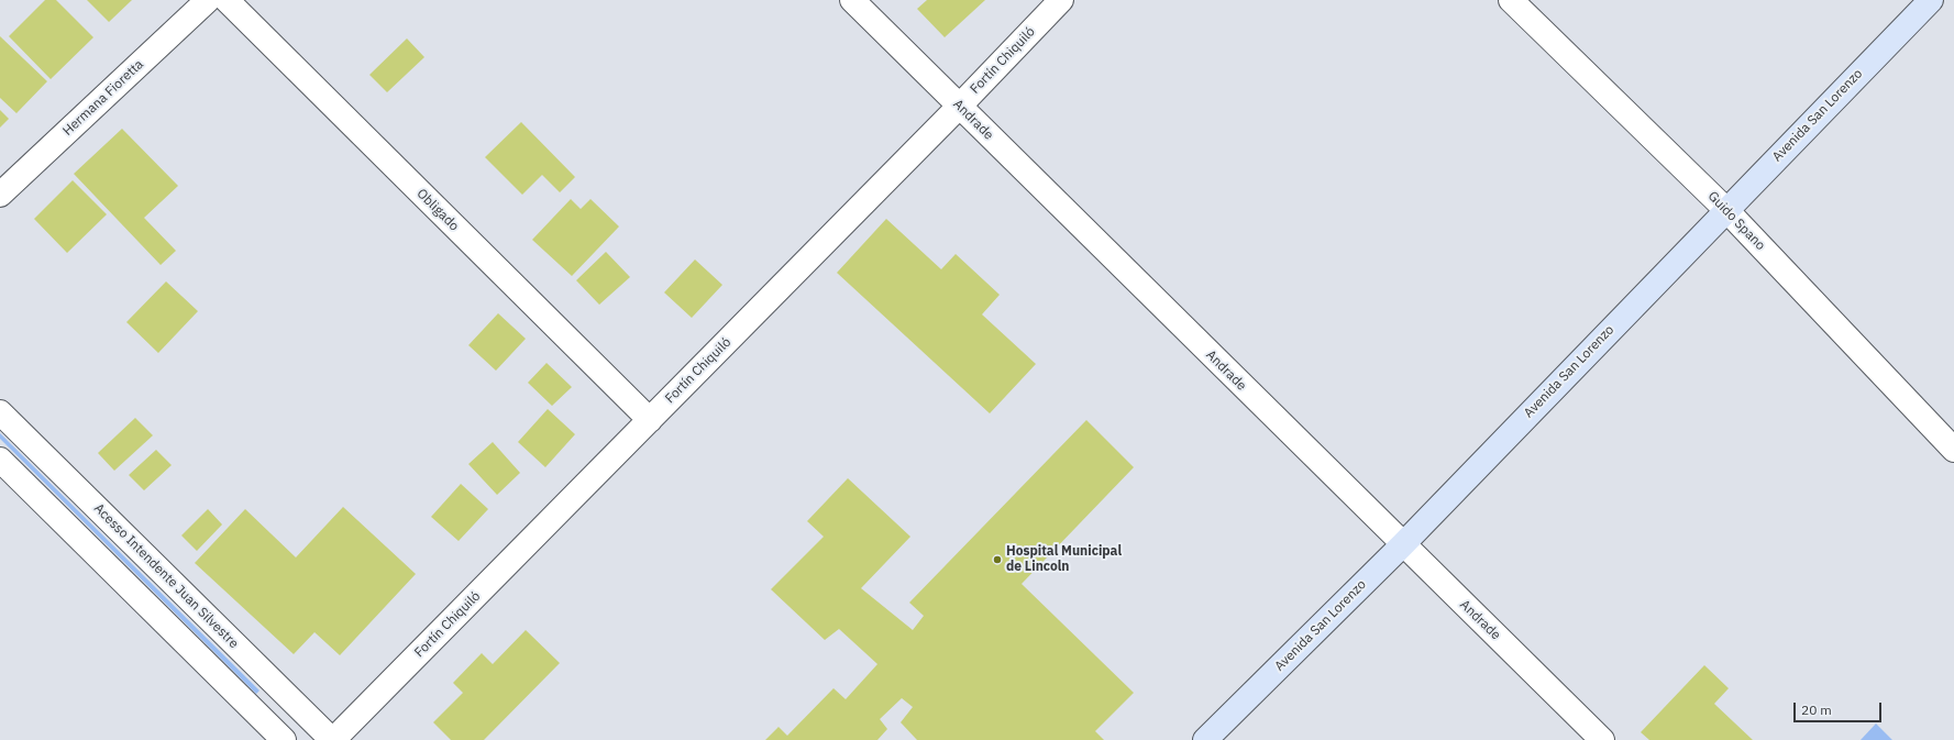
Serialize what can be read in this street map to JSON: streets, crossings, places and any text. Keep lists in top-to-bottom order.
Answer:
{
  "streets": {
    "main road": ["Avenida San Lorenzo"],
    "street": [
      "Fortín Chiquiló",
      "Hermana Fioretta",
      "Andrade",
      "Obligado",
      "Guido Spano",
      "Acesso Intendente Juan Silvestre"
    ]
  },
  "crossings": [
    ["Fortín Chiquiló", "Andrade"],
    ["Fortín Chiquiló", "Obligado"],
    ["Fortín Chiquiló", "Acesso Intendente Juan Silvestre"],
    ["Avenida San Lorenzo", "Andrade"],
    ["Avenida San Lorenzo", "Guido Spano"]
  ],
  "places": ["Hospital Municipal de Lincoln"],
  "scale_bar": "20 m"
}
